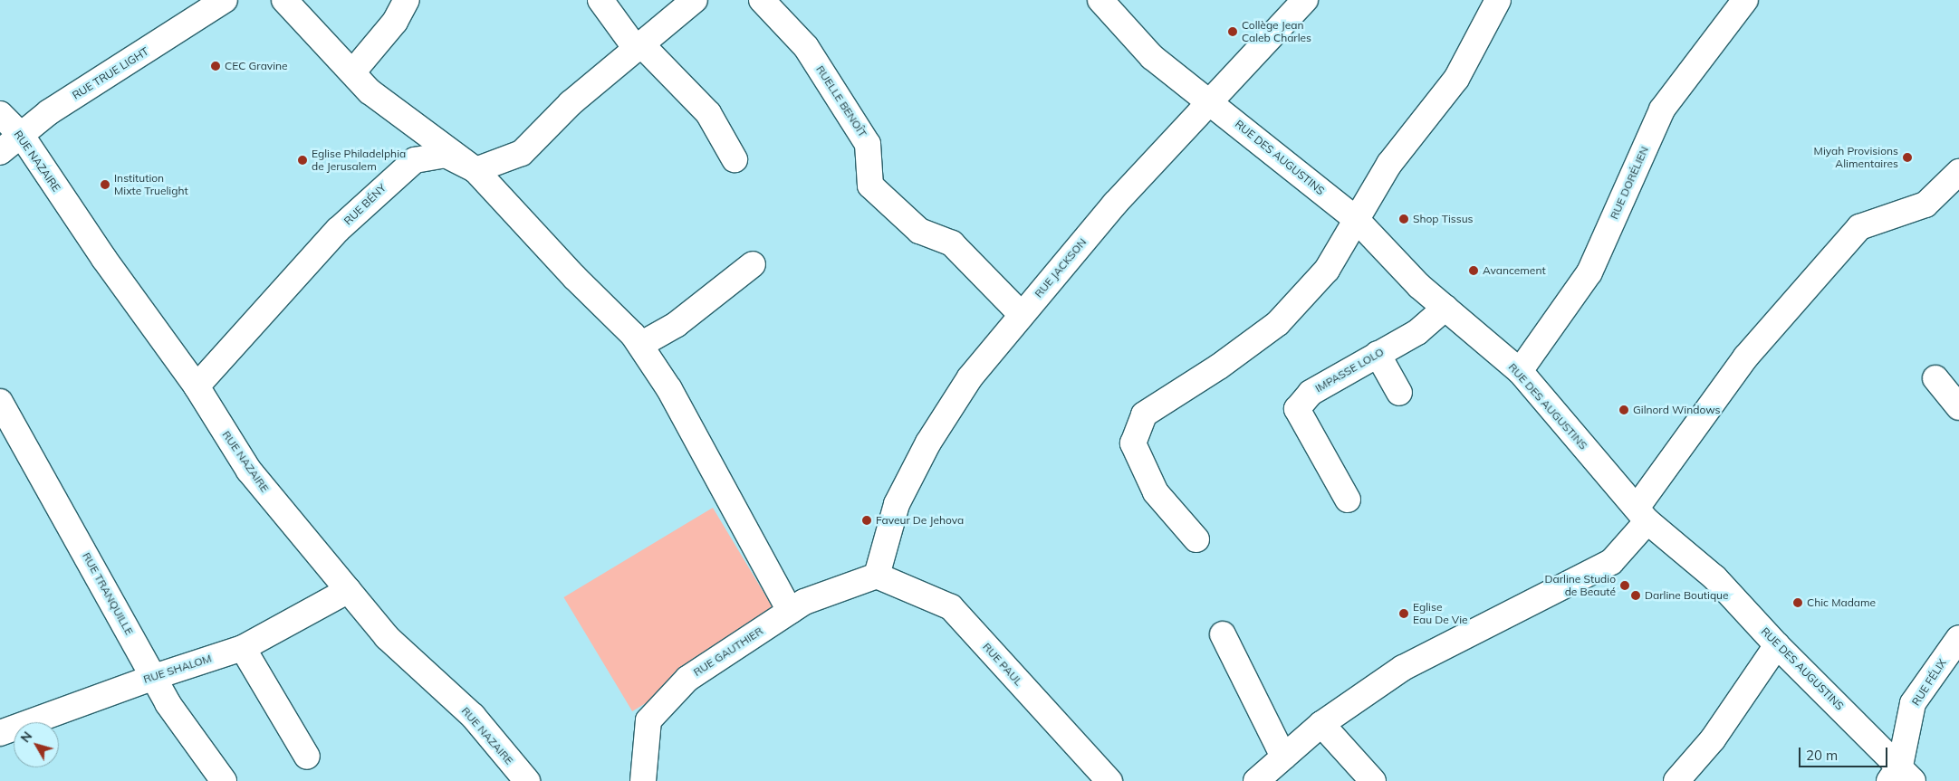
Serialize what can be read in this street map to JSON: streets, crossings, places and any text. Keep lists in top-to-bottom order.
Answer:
{
  "streets": {
    "street": [
      "RUE TRUE LIGHT",
      "RUELLE BENOÎT",
      "RUE DES AUGUSTINS",
      "RUE NAZAIRE",
      "RUE DORÉLIEN",
      "RUE BÉNY",
      "RUE JACKSON",
      "IMPASSE LOLO",
      "RUE TRANQUILLE",
      "RUE GAUTHIER",
      "RUE PAUL",
      "RUE SHALOM",
      "RUE FÉLIX"
    ]
  },
  "crossings": [
    ["RUE TRUE LIGHT", "RUE NAZAIRE"],
    ["RUELLE BENOÎT", "RUE JACKSON"],
    ["RUE DES AUGUSTINS", "RUE DORÉLIEN"],
    ["RUE DES AUGUSTINS", "RUE JACKSON"],
    ["RUE DES AUGUSTINS", "IMPASSE LOLO"],
    ["RUE DES AUGUSTINS", "RUE FÉLIX"],
    ["RUE NAZAIRE", "RUE BÉNY"],
    ["RUE NAZAIRE", "RUE SHALOM"],
    ["RUE JACKSON", "RUE GAUTHIER"],
    ["RUE JACKSON", "RUE PAUL"],
    ["RUE TRANQUILLE", "RUE SHALOM"],
    ["RUE GAUTHIER", "RUE PAUL"]
  ],
  "places": [
    "Collège Jean Caleb Charles",
    "CEC Gravine",
    "Miyah Provisions Alimentaires",
    "Eglise Philadelphia de Jerusalem",
    "Institution Mixte Truelight",
    "Shop Tissus",
    "Avancement",
    "Gilnord Windows",
    "Faveur De Jehova",
    "Darline Studio de Beauté",
    "Darline Boutique",
    "Chic Madame",
    "Eglise Eau De Vie"
  ],
  "scale_bar": "20 m",
  "north": "top left"
}
